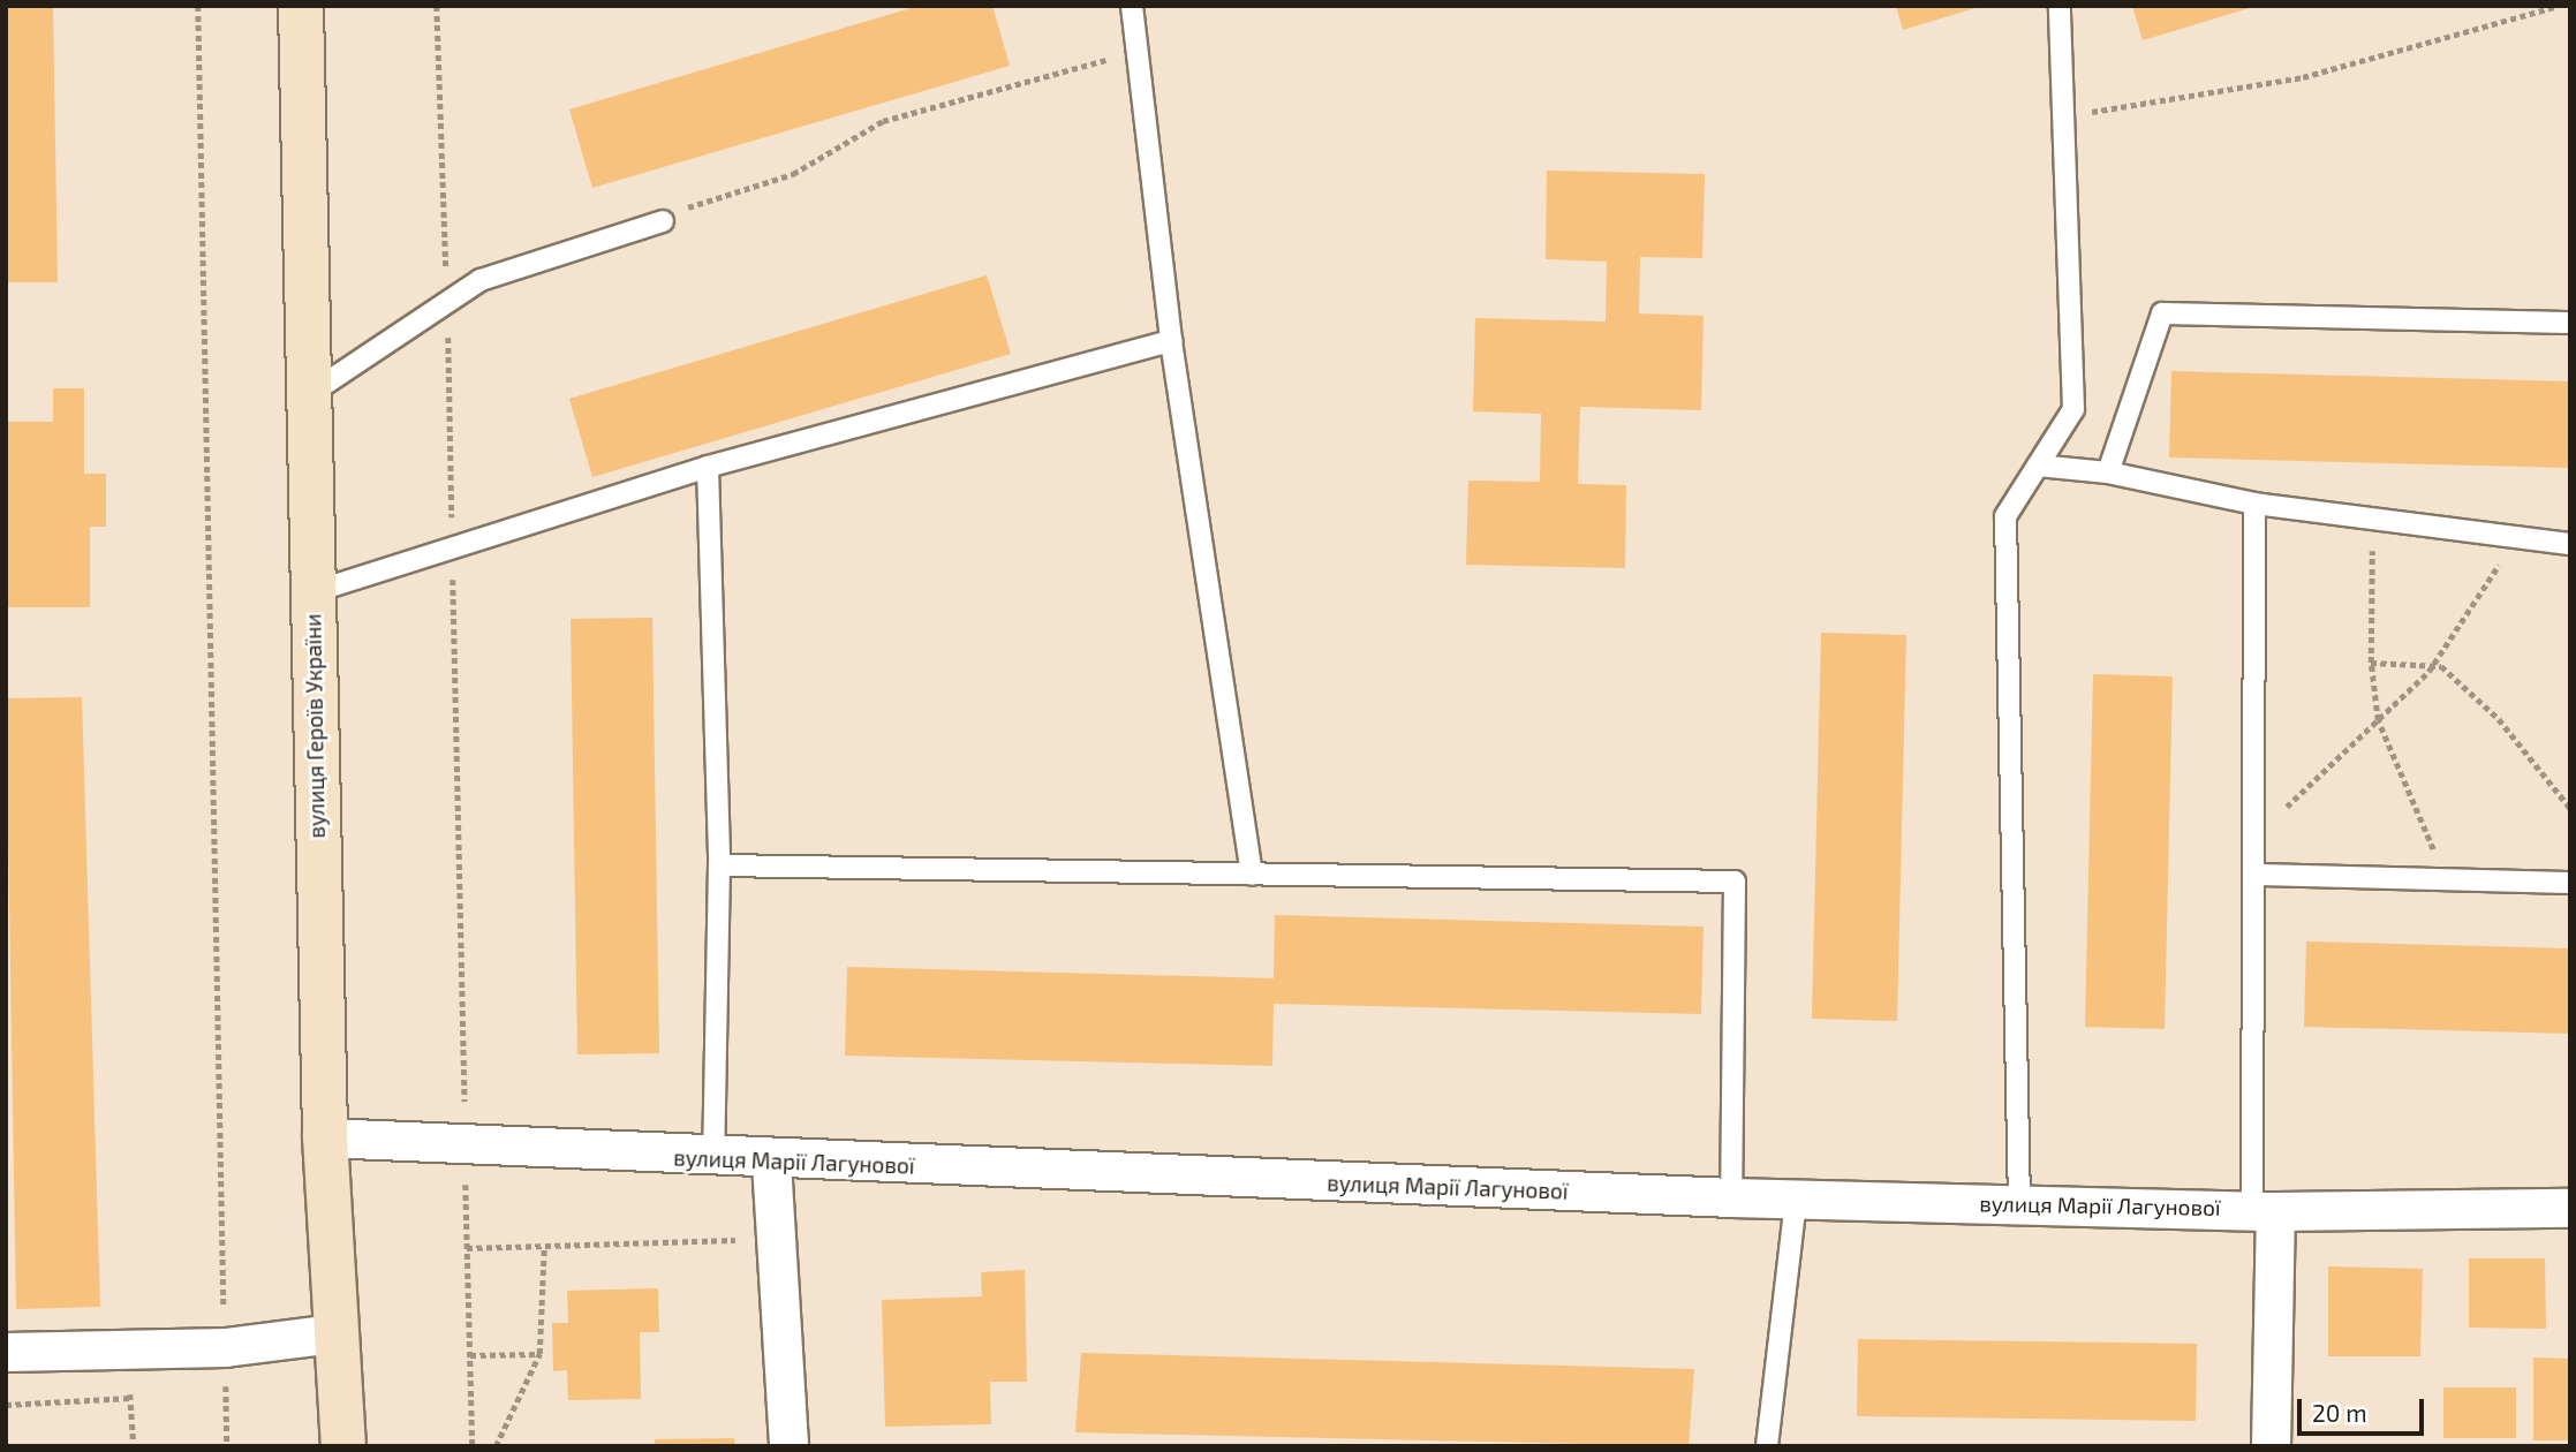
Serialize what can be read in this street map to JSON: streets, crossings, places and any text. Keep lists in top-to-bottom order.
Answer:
{
  "streets": {
    "main road": ["вулиця Героїв України"],
    "street": ["вулиця Марії Лагунової"]
  },
  "crossings": [
    ["вулиця Героїв України", "вулиця Марії Лагунової"]
  ],
  "scale_bar": "20 m"
}
